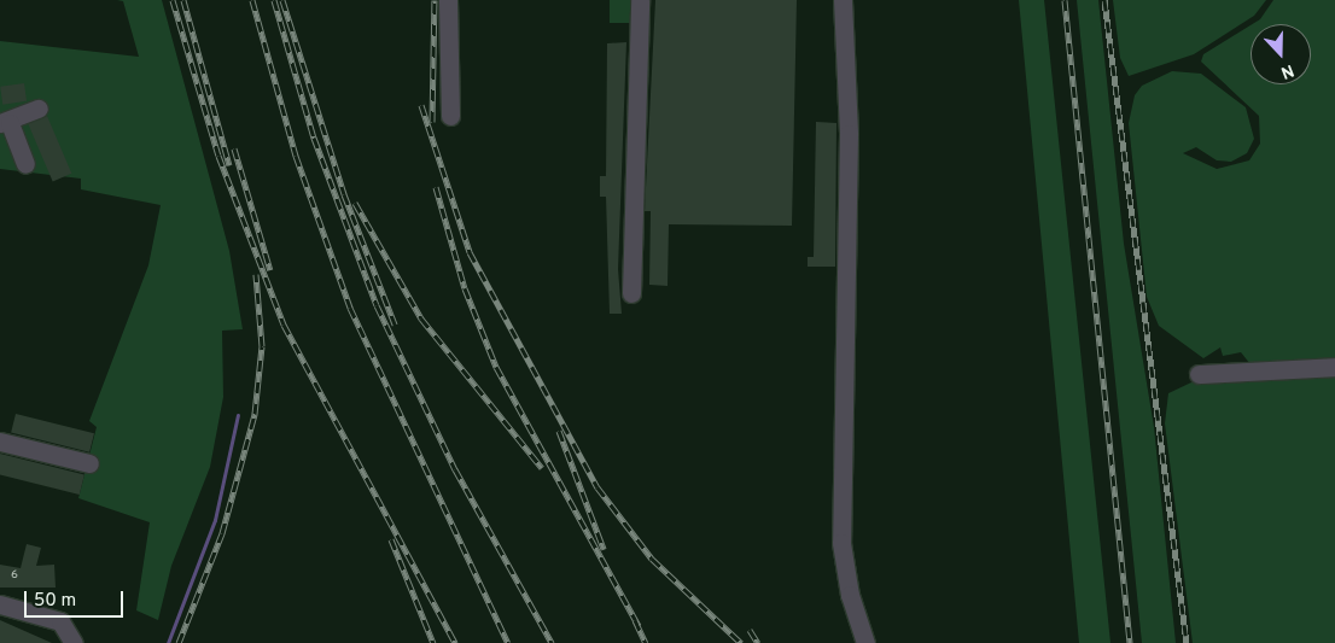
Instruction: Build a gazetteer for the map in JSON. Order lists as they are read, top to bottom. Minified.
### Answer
{"house_numbers":["6"],"scale_bar":"50 m","north":"bottom"}
